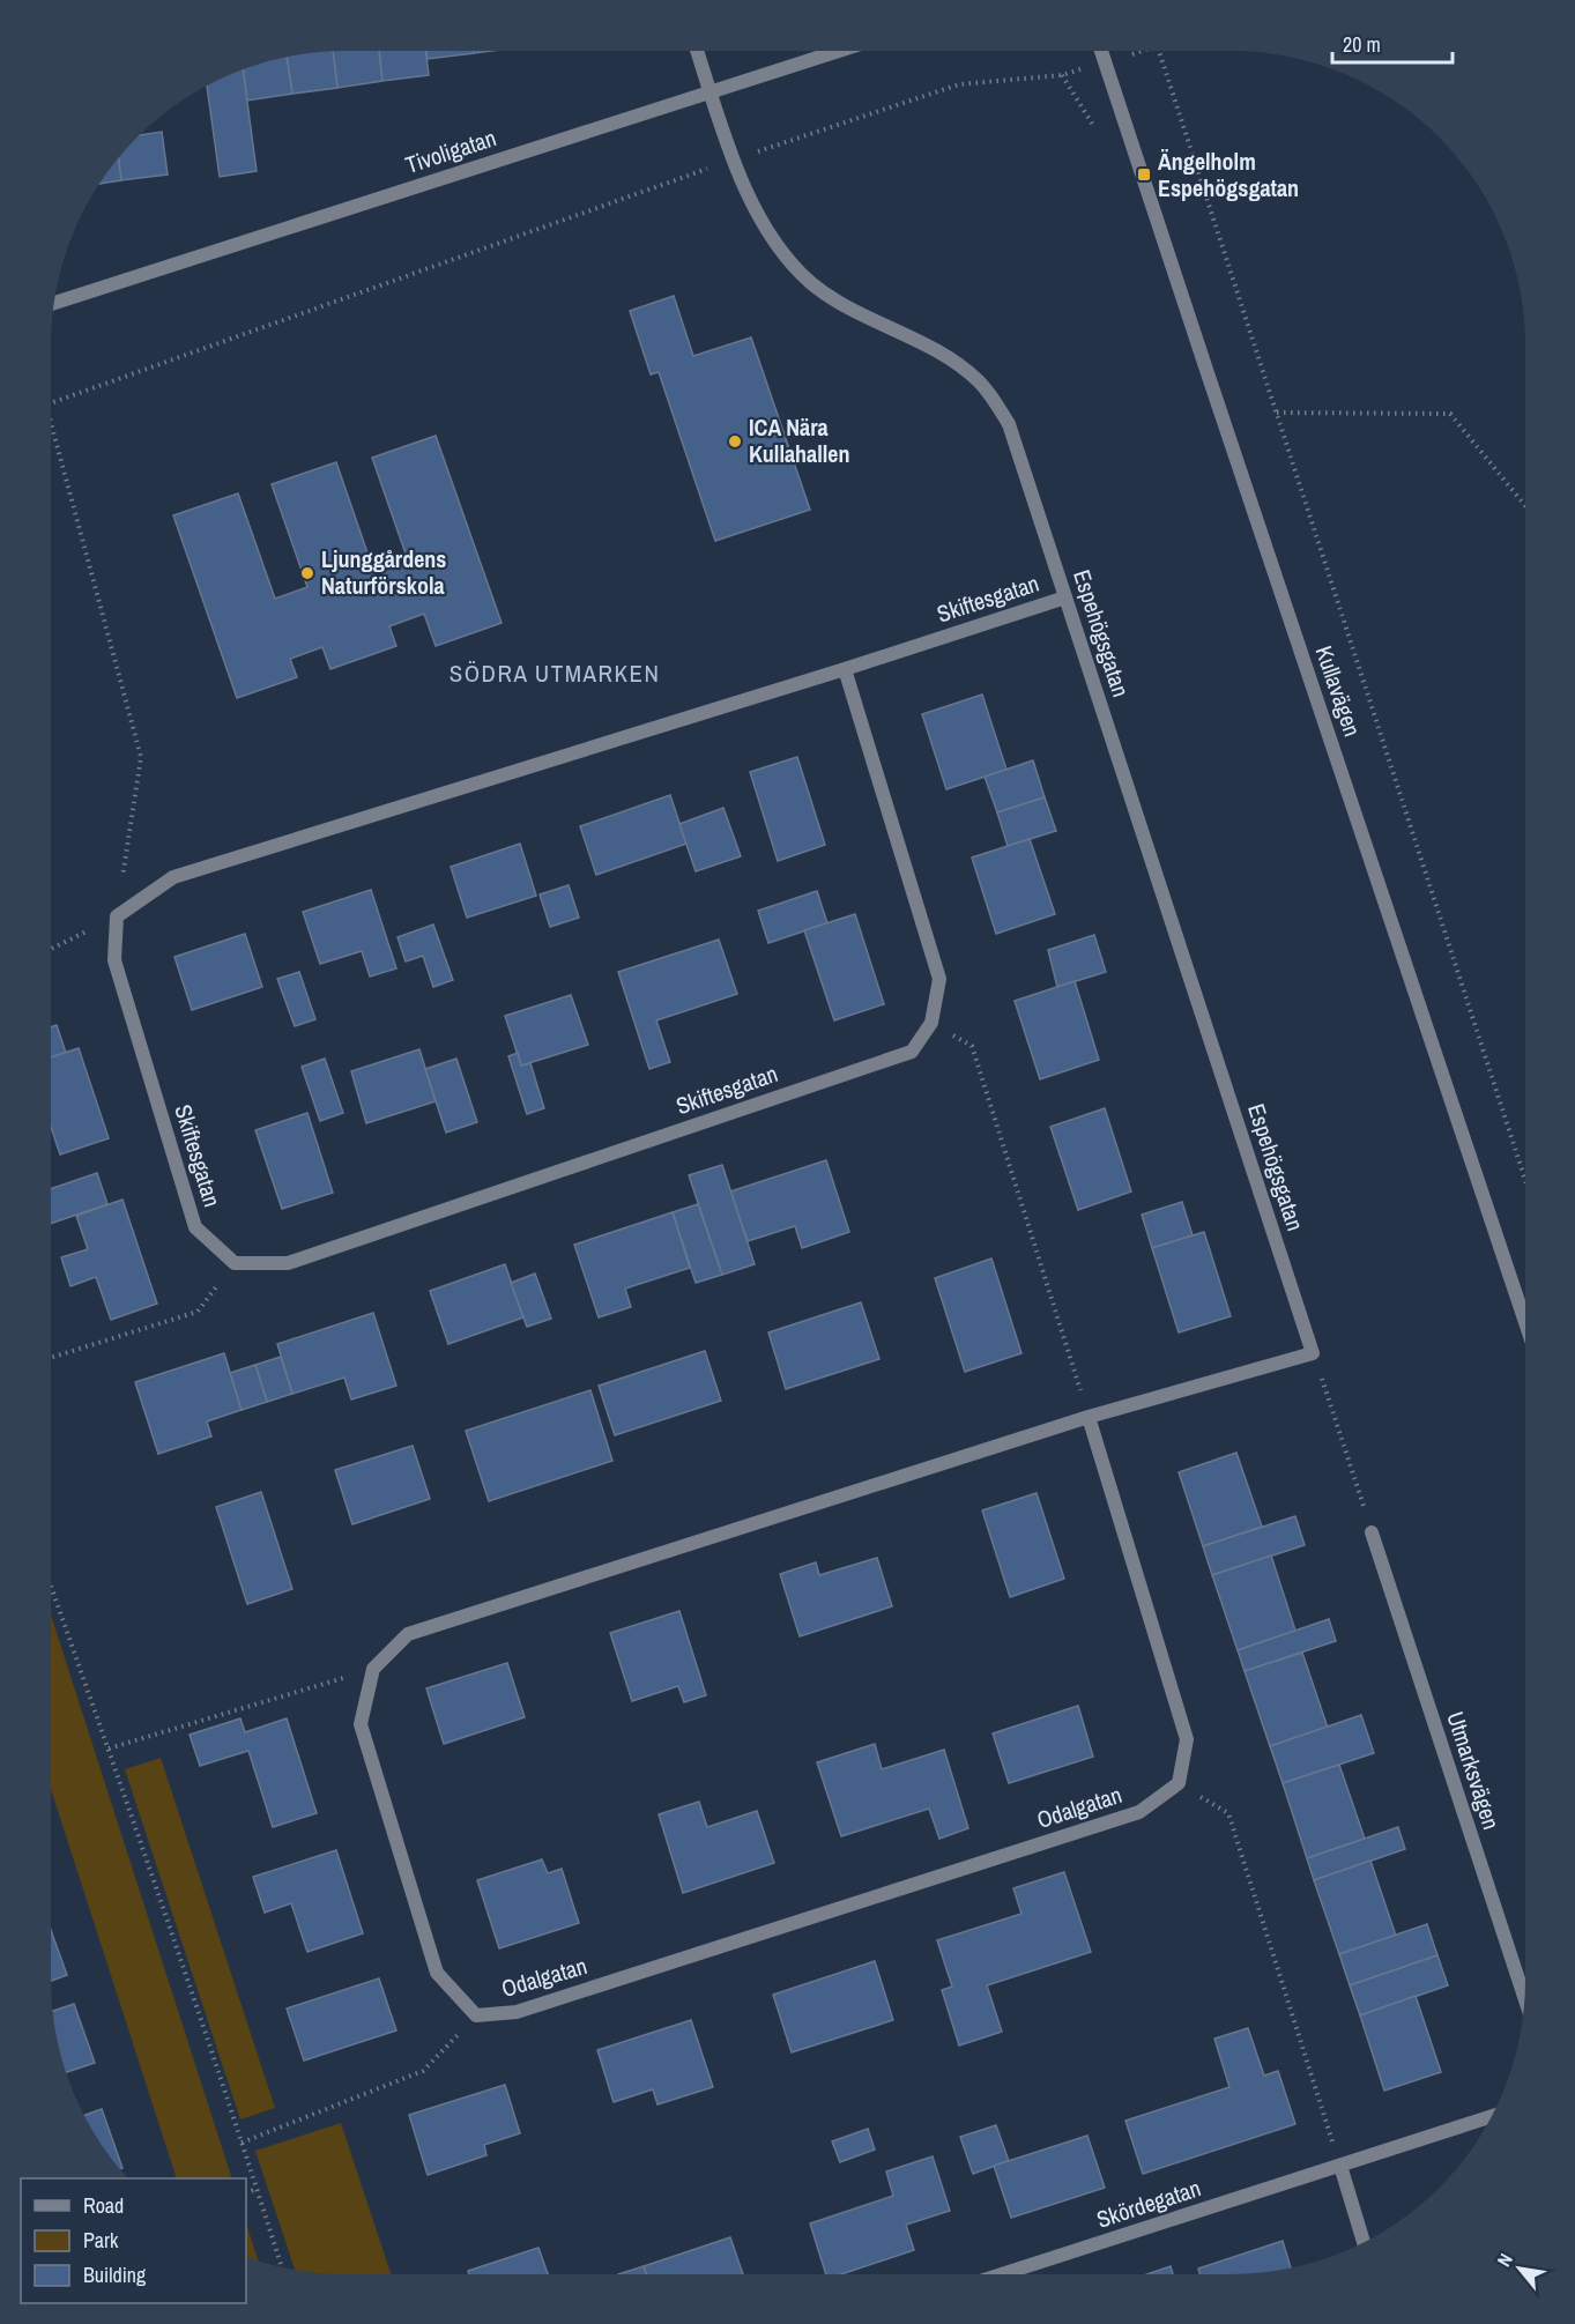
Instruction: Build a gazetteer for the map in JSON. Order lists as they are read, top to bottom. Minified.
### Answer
{"streets":{"street":["Tivoligatan","Skiftesgatan","Espehögsgatan","Kullavägen","Utmarksvägen","Odalgatan","Skördegatan"]},"crossings":[["Tivoligatan","Espehögsgatan"],["Skiftesgatan","Espehögsgatan"]],"districts":["SÖDRA UTMARKEN"],"places":{"transit":["Ängelholm Espehögsgatan"],"other":["ICA Nära Kullahallen","Ljunggårdens Naturförskola"]},"legend":["Road","Park","Building"],"scale_bar":"20 m","north":"top left"}
